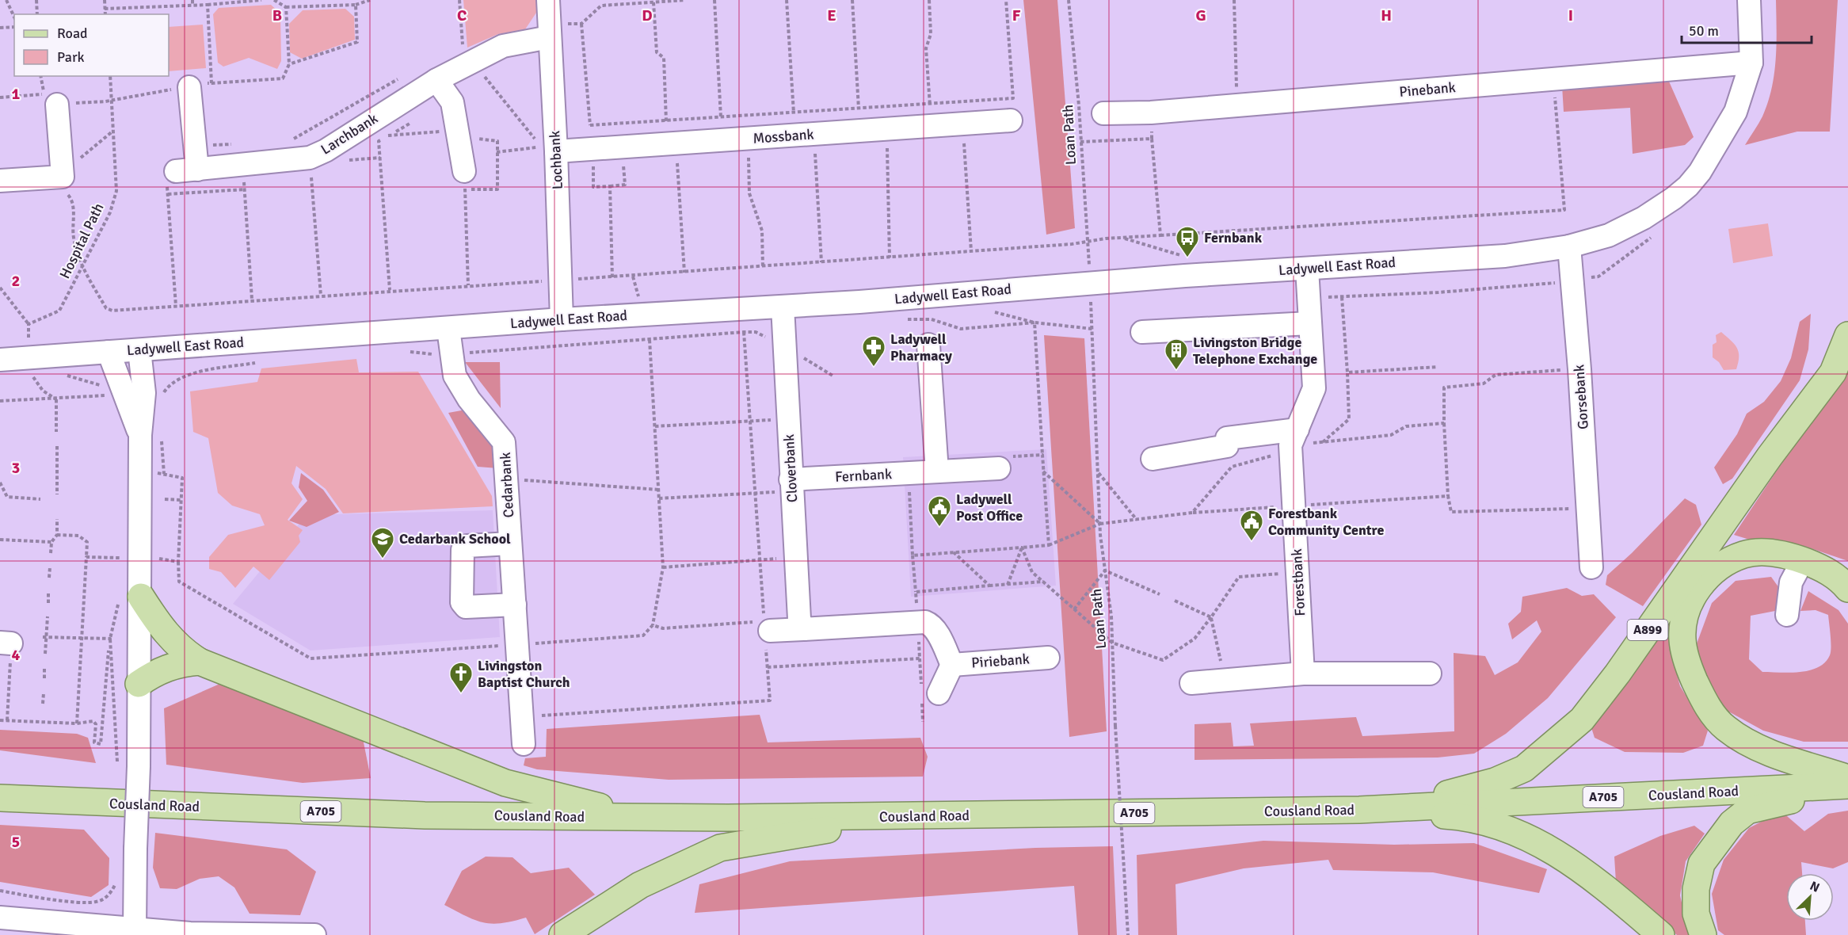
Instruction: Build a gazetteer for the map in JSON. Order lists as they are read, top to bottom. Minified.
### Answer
{"streets":{"main road":["A899","Cousland Road","A705"],"street":["Pinebank","Larchbank","Mossbank","Lochbank","Ladywell East Road","Gorsebank","Cloverbank","Fernbank","Cedarbank","Forestbank","Piriebank"],"path":["Loan Path","Hospital Path"]},"crossings":[["Pinebank","Ladywell East Road"],["Larchbank","Lochbank"],["Mossbank","Lochbank"],["Lochbank","Ladywell East Road"],["Ladywell East Road","Gorsebank"],["Ladywell East Road","Cloverbank"],["Ladywell East Road","Cedarbank"],["Ladywell East Road","Forestbank"],["Cloverbank","Fernbank"],["A899","Cousland Road"]],"places":{"bus stop":["Fernbank"],"pharmacy":["Ladywell Pharmacy"],"building":["Livingston Bridge Telephone Exchange"],"public building":["Ladywell Post Office","Forestbank Community Centre"],"school or university":["Cedarbank School"],"church":["Livingston Baptist Church"]},"legend":["Road","Park"],"scale_bar":"50 m","north":"top right","grid":{"columns":["B","C","D","E","F","G","H","I"],"rows":["1","2","3","4","5"]}}
